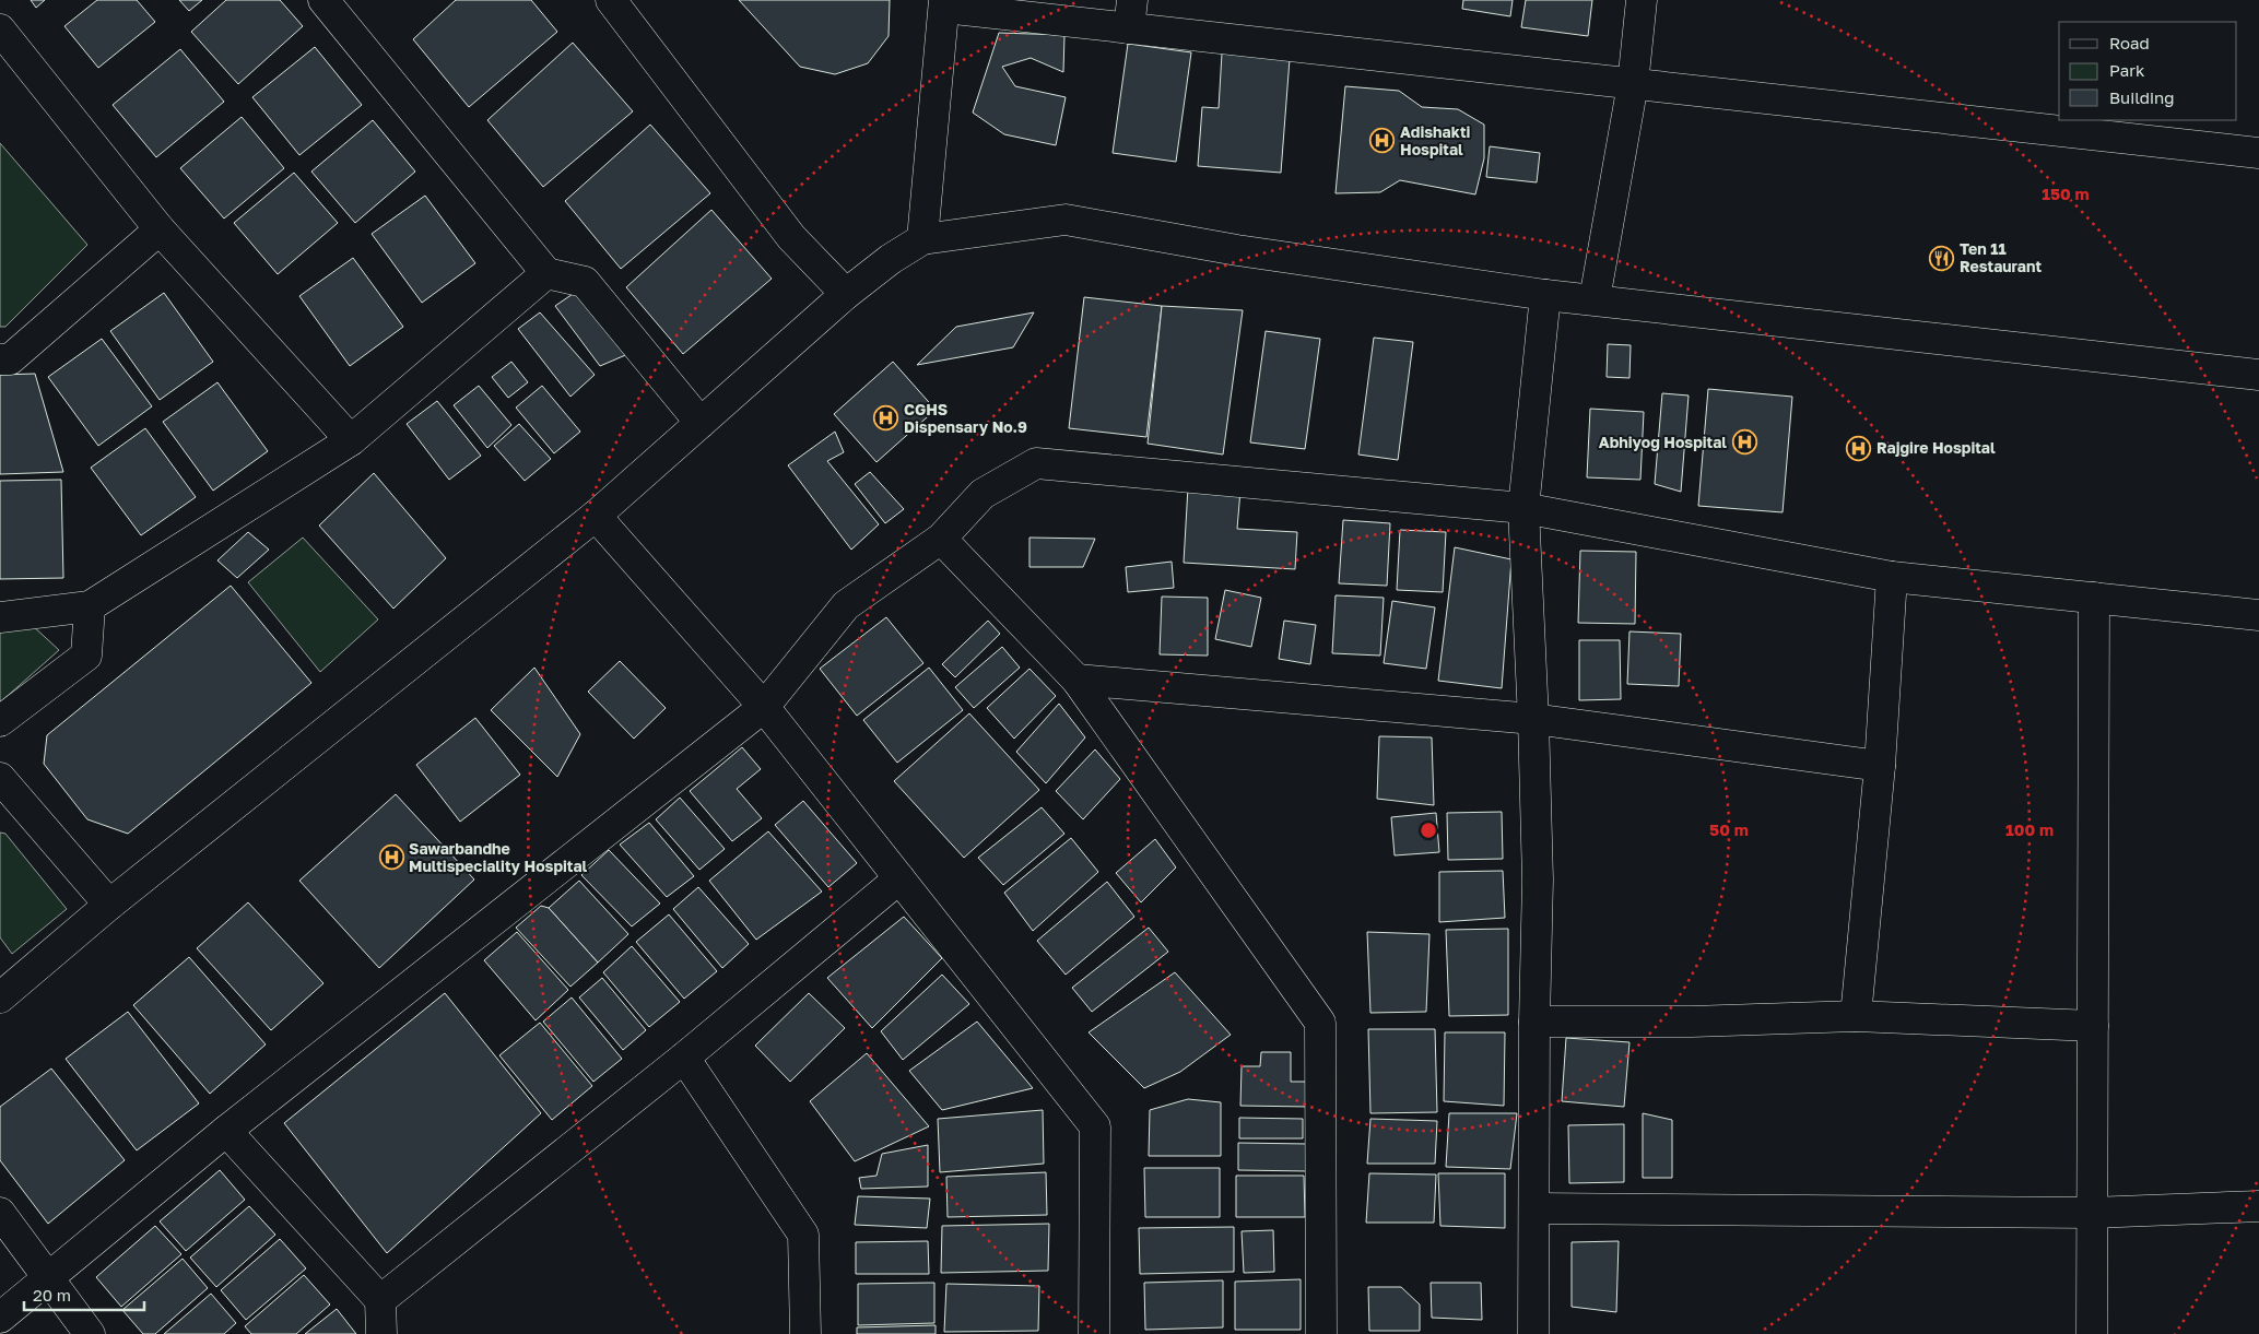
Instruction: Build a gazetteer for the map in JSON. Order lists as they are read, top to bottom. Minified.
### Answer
{"places":{"hospital":["Adishakti Hospital","CGHS Dispensary No.9","Abhiyog Hospital","Rajgire Hospital","Sawarbandhe Multispeciality Hospital"],"restaurant":["Ten 11 Restaurant"]},"legend":["Road","Park","Building"],"scale_bar":"20 m","rings":["150 m","50 m","100 m"]}
